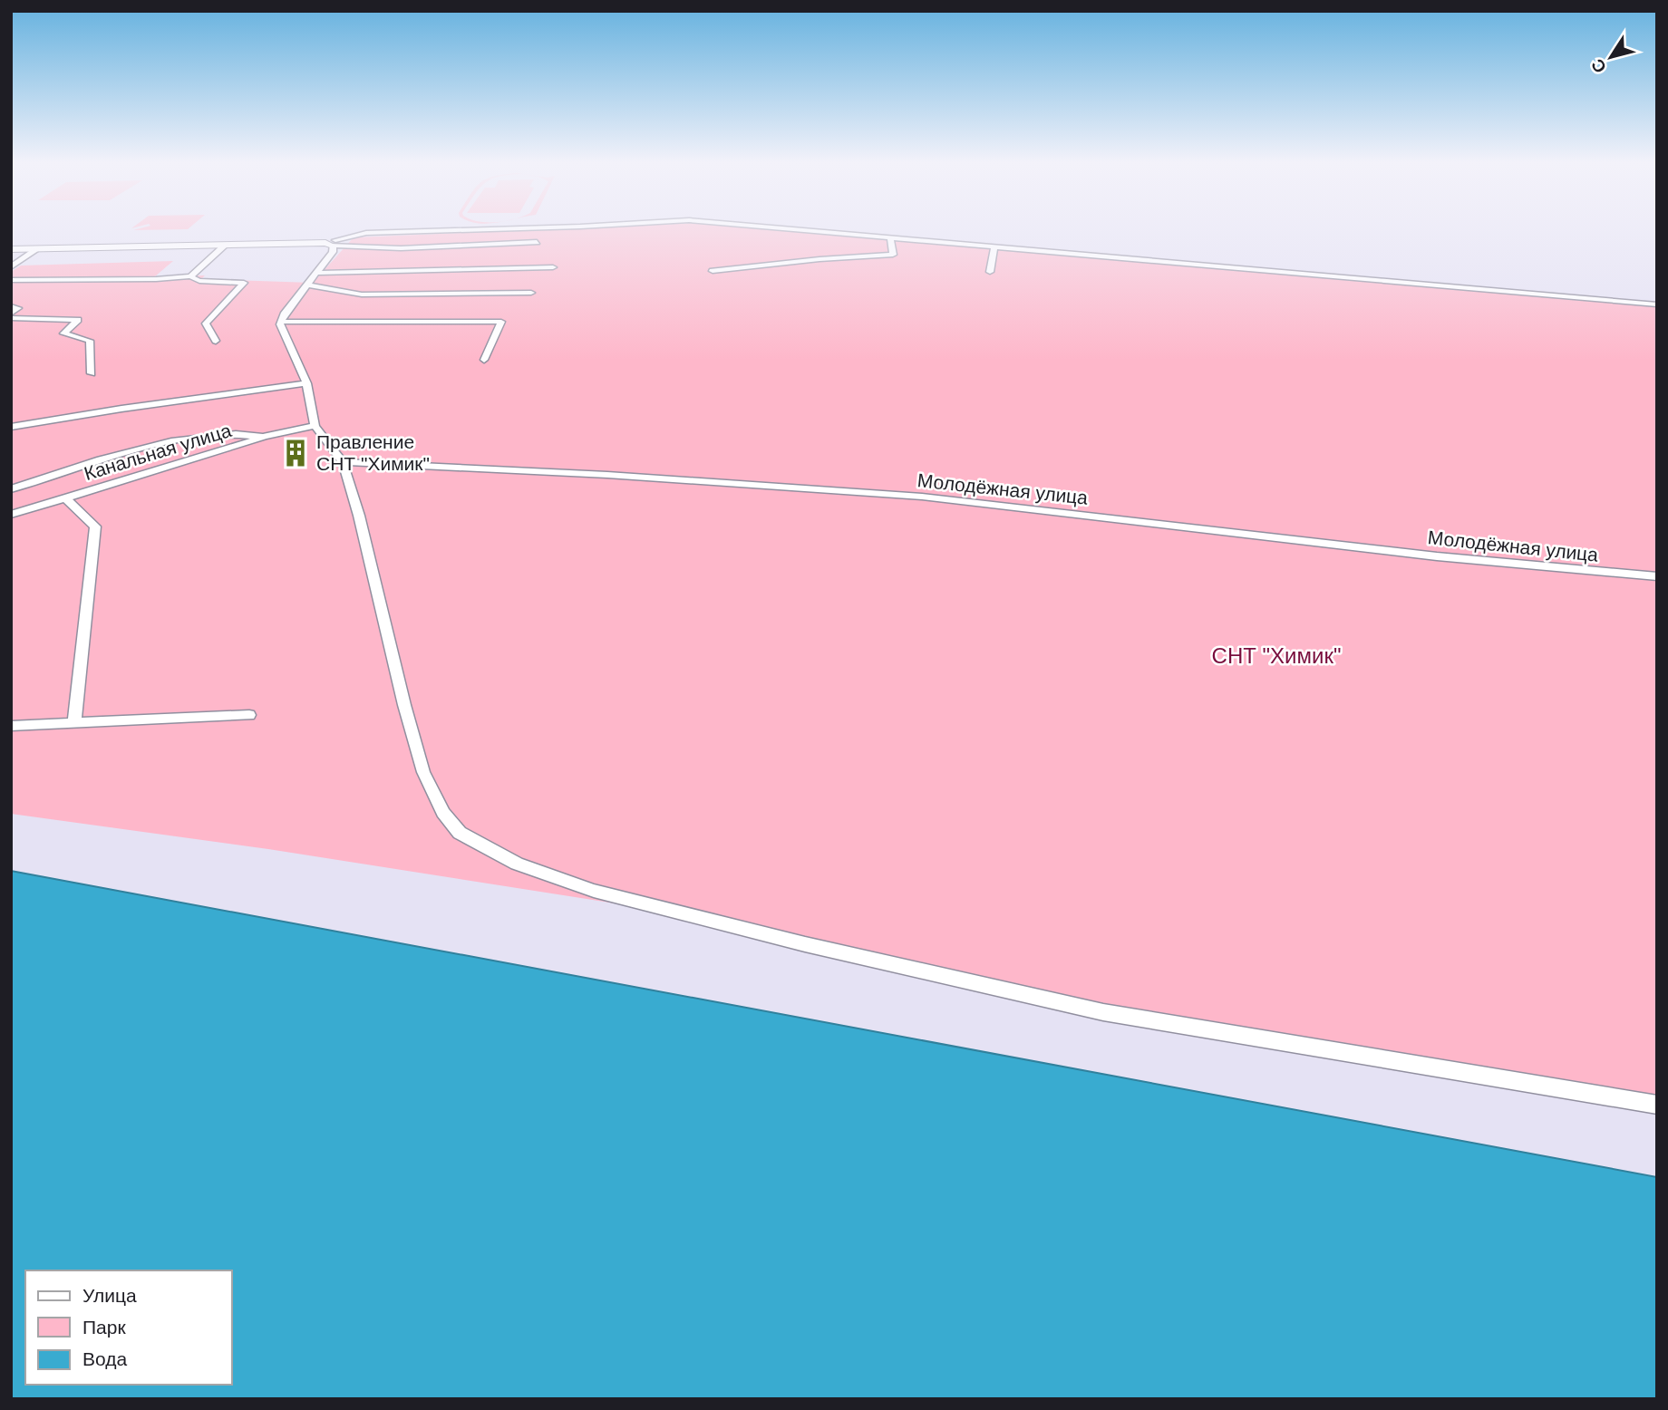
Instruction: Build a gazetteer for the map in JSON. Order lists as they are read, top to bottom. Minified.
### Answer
{"streets":{"street":["Канальная улица","Молодёжная улица"]},"parks":["СНТ \"Химик\""],"places":{"building":["Правление СНТ \"Химик\""]},"legend":["Улица","Парк","Вода"],"north":"bottom left"}
